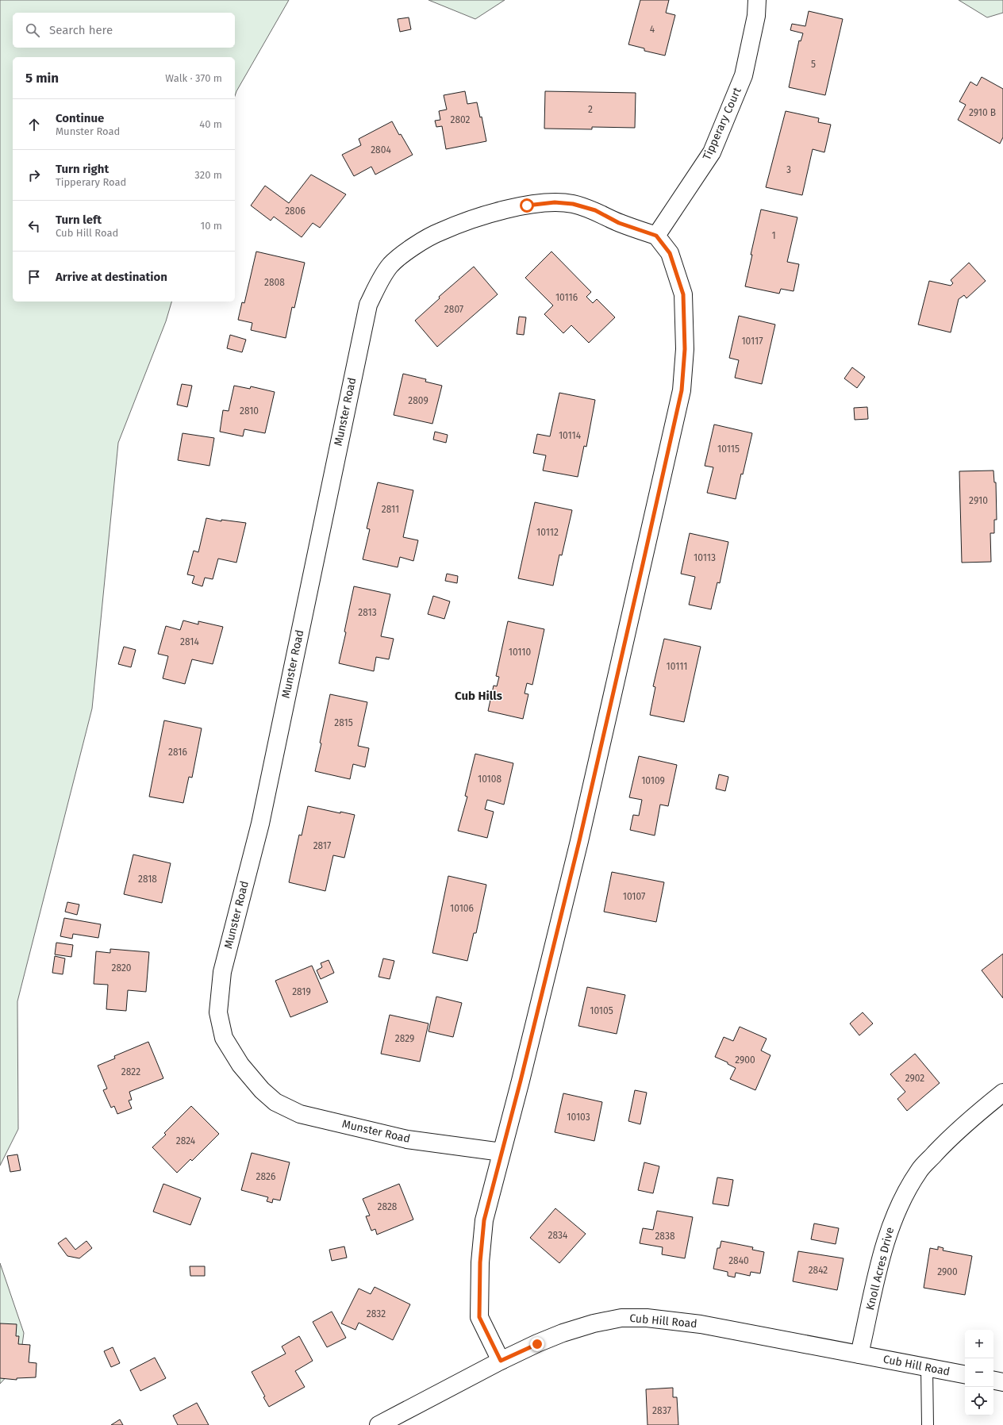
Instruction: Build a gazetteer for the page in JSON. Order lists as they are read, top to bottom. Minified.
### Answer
{"streets":{"street":["Tipperary Court","Munster Road","Knoll Acres Drive","Cub Hill Road"]},"crossings":[["Tipperary Court","Munster Road"],["Knoll Acres Drive","Cub Hill Road"]],"districts":["Cub Hills"],"house_numbers":["4","5","2","2910 B","2802","2804","3","2806","1","2808","10116","2807","10117","2809","2810","10114","10115","2910","2811","10112","10113","2813","2814","10110","10111","2815","2816","10108","10109","2817","2818","10107","10106","2820","2819","10105","2829","2900","2822","2902","10103","2824","2826","2828","2834","2838","2840","2842","2900","2832","2837"],"page":{"search":"Search here","heading":["5 min","Walk · 370 m"],"list":[["Continue","Munster Road","40 m"],["Turn right","Tipperary Road","320 m"],["Turn left","Cub Hill Road","10 m"],"Arrive at destination"],"map_buttons":["+","−"]}}
